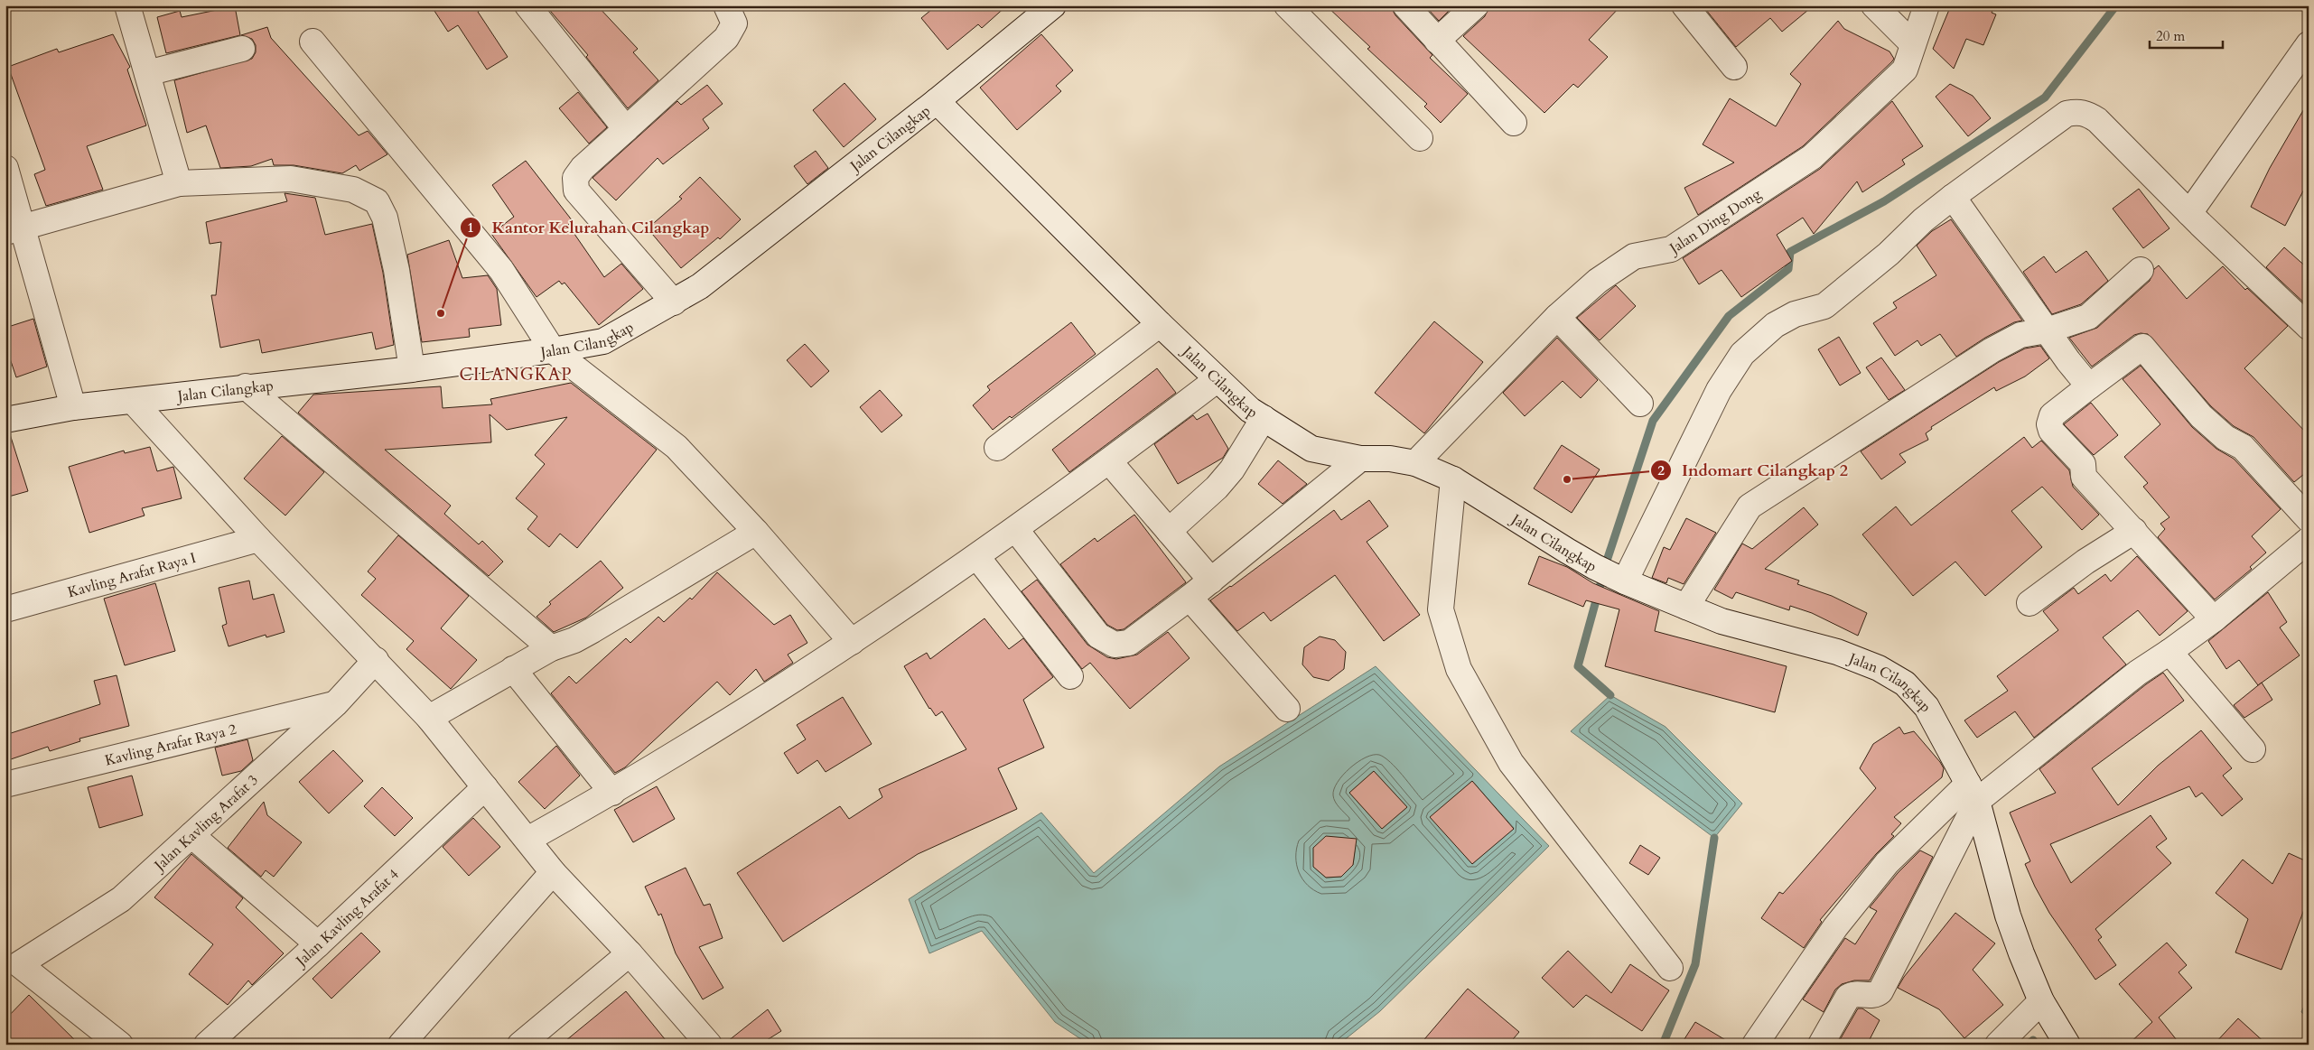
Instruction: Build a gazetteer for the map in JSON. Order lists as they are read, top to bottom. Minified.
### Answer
{"streets":{"street":["Jalan Cilangkap","Jalan Ding Dong","Kavling Arafat Raya I","Kavling Arafat Raya 2","Jalan Kavling Arafat 3","Jalan Kavling Arafat 4"]},"crossings":[["Jalan Cilangkap","Jalan Ding Dong"],["Kavling Arafat Raya 2","Jalan Kavling Arafat 3"]],"districts":["CILANGKAP"],"places":["Kantor Kelurahan Cilangkap","Indomart Cilangkap 2"],"scale_bar":"20 m"}
